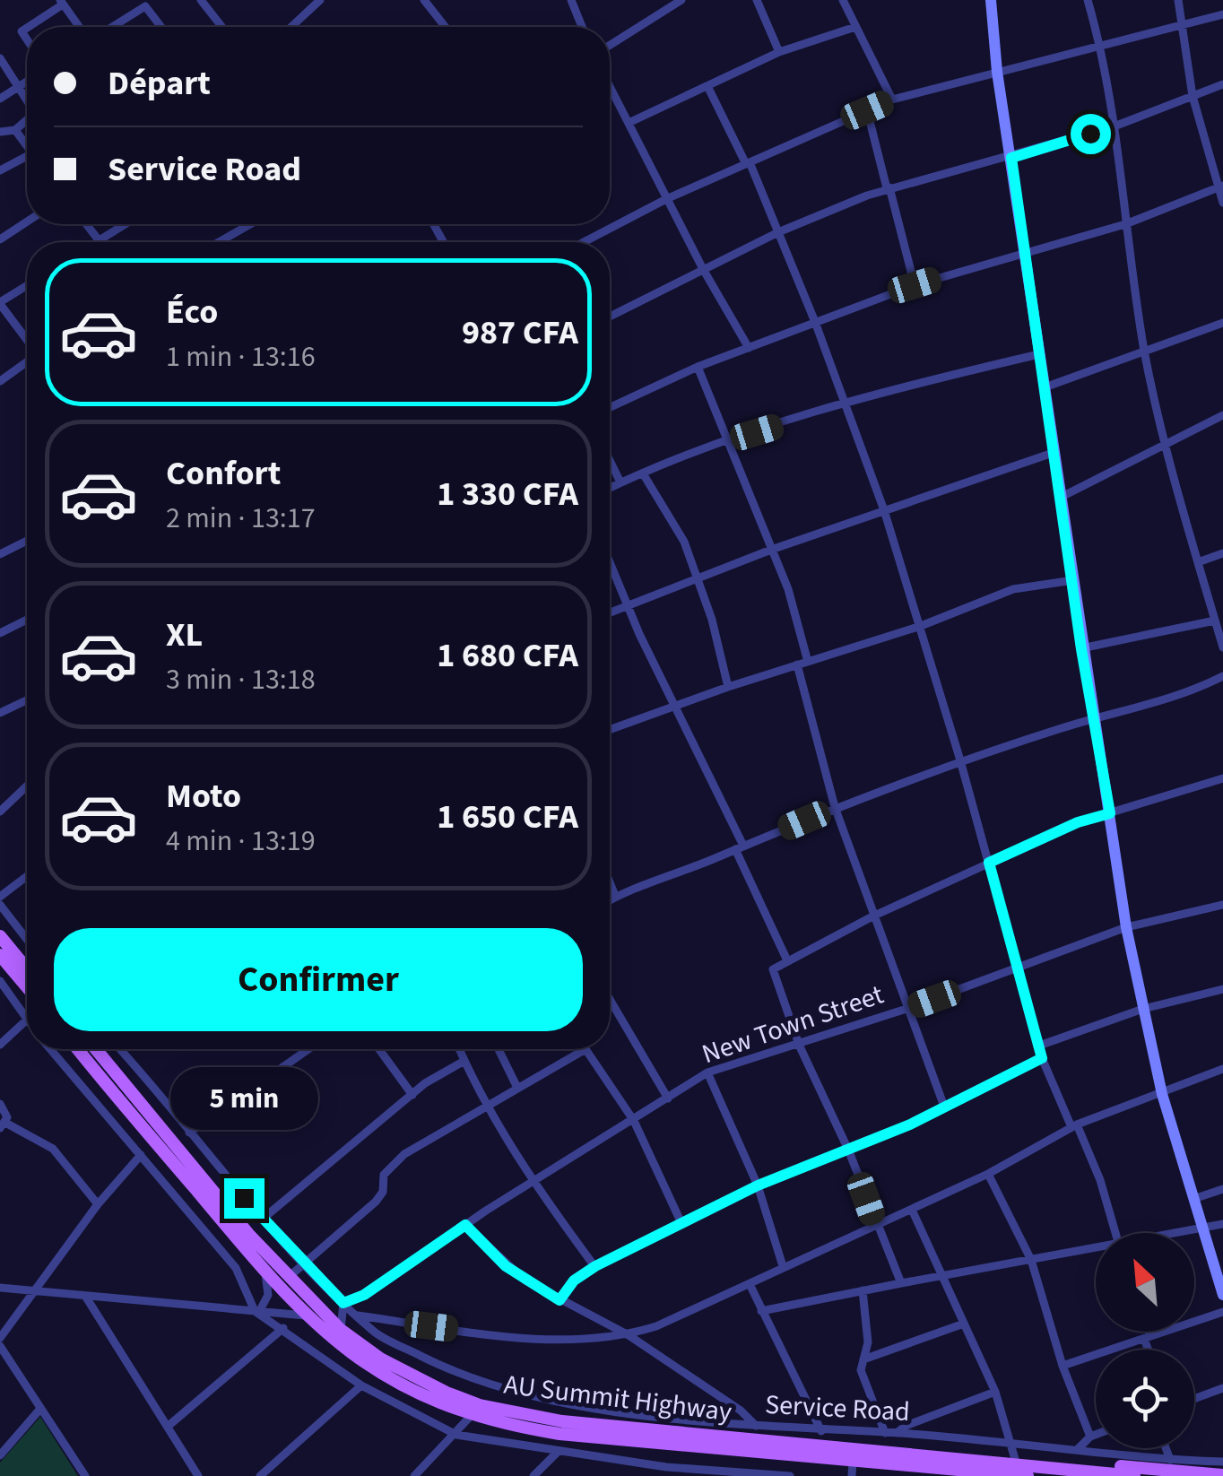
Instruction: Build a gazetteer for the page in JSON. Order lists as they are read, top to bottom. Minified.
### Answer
{"streets":{"main road":["AU Summit Highway"],"street":["New Town Street","Service Road"]},"crossings":[["New Town Street","Service Road"]],"north":"top left","page":{"banner":["Départ","Service Road"],"list":[{"name":"Éco","note":"1 min · 13:16","value":"987 CFA"},{"name":"Confort","note":"2 min · 13:17","value":"1 330 CFA"},{"name":"XL","note":"3 min · 13:18","value":"1 680 CFA"},{"name":"Moto","note":"4 min · 13:19","value":"1 650 CFA"}],"buttons":"Confirmer","bubble":"5 min"}}
